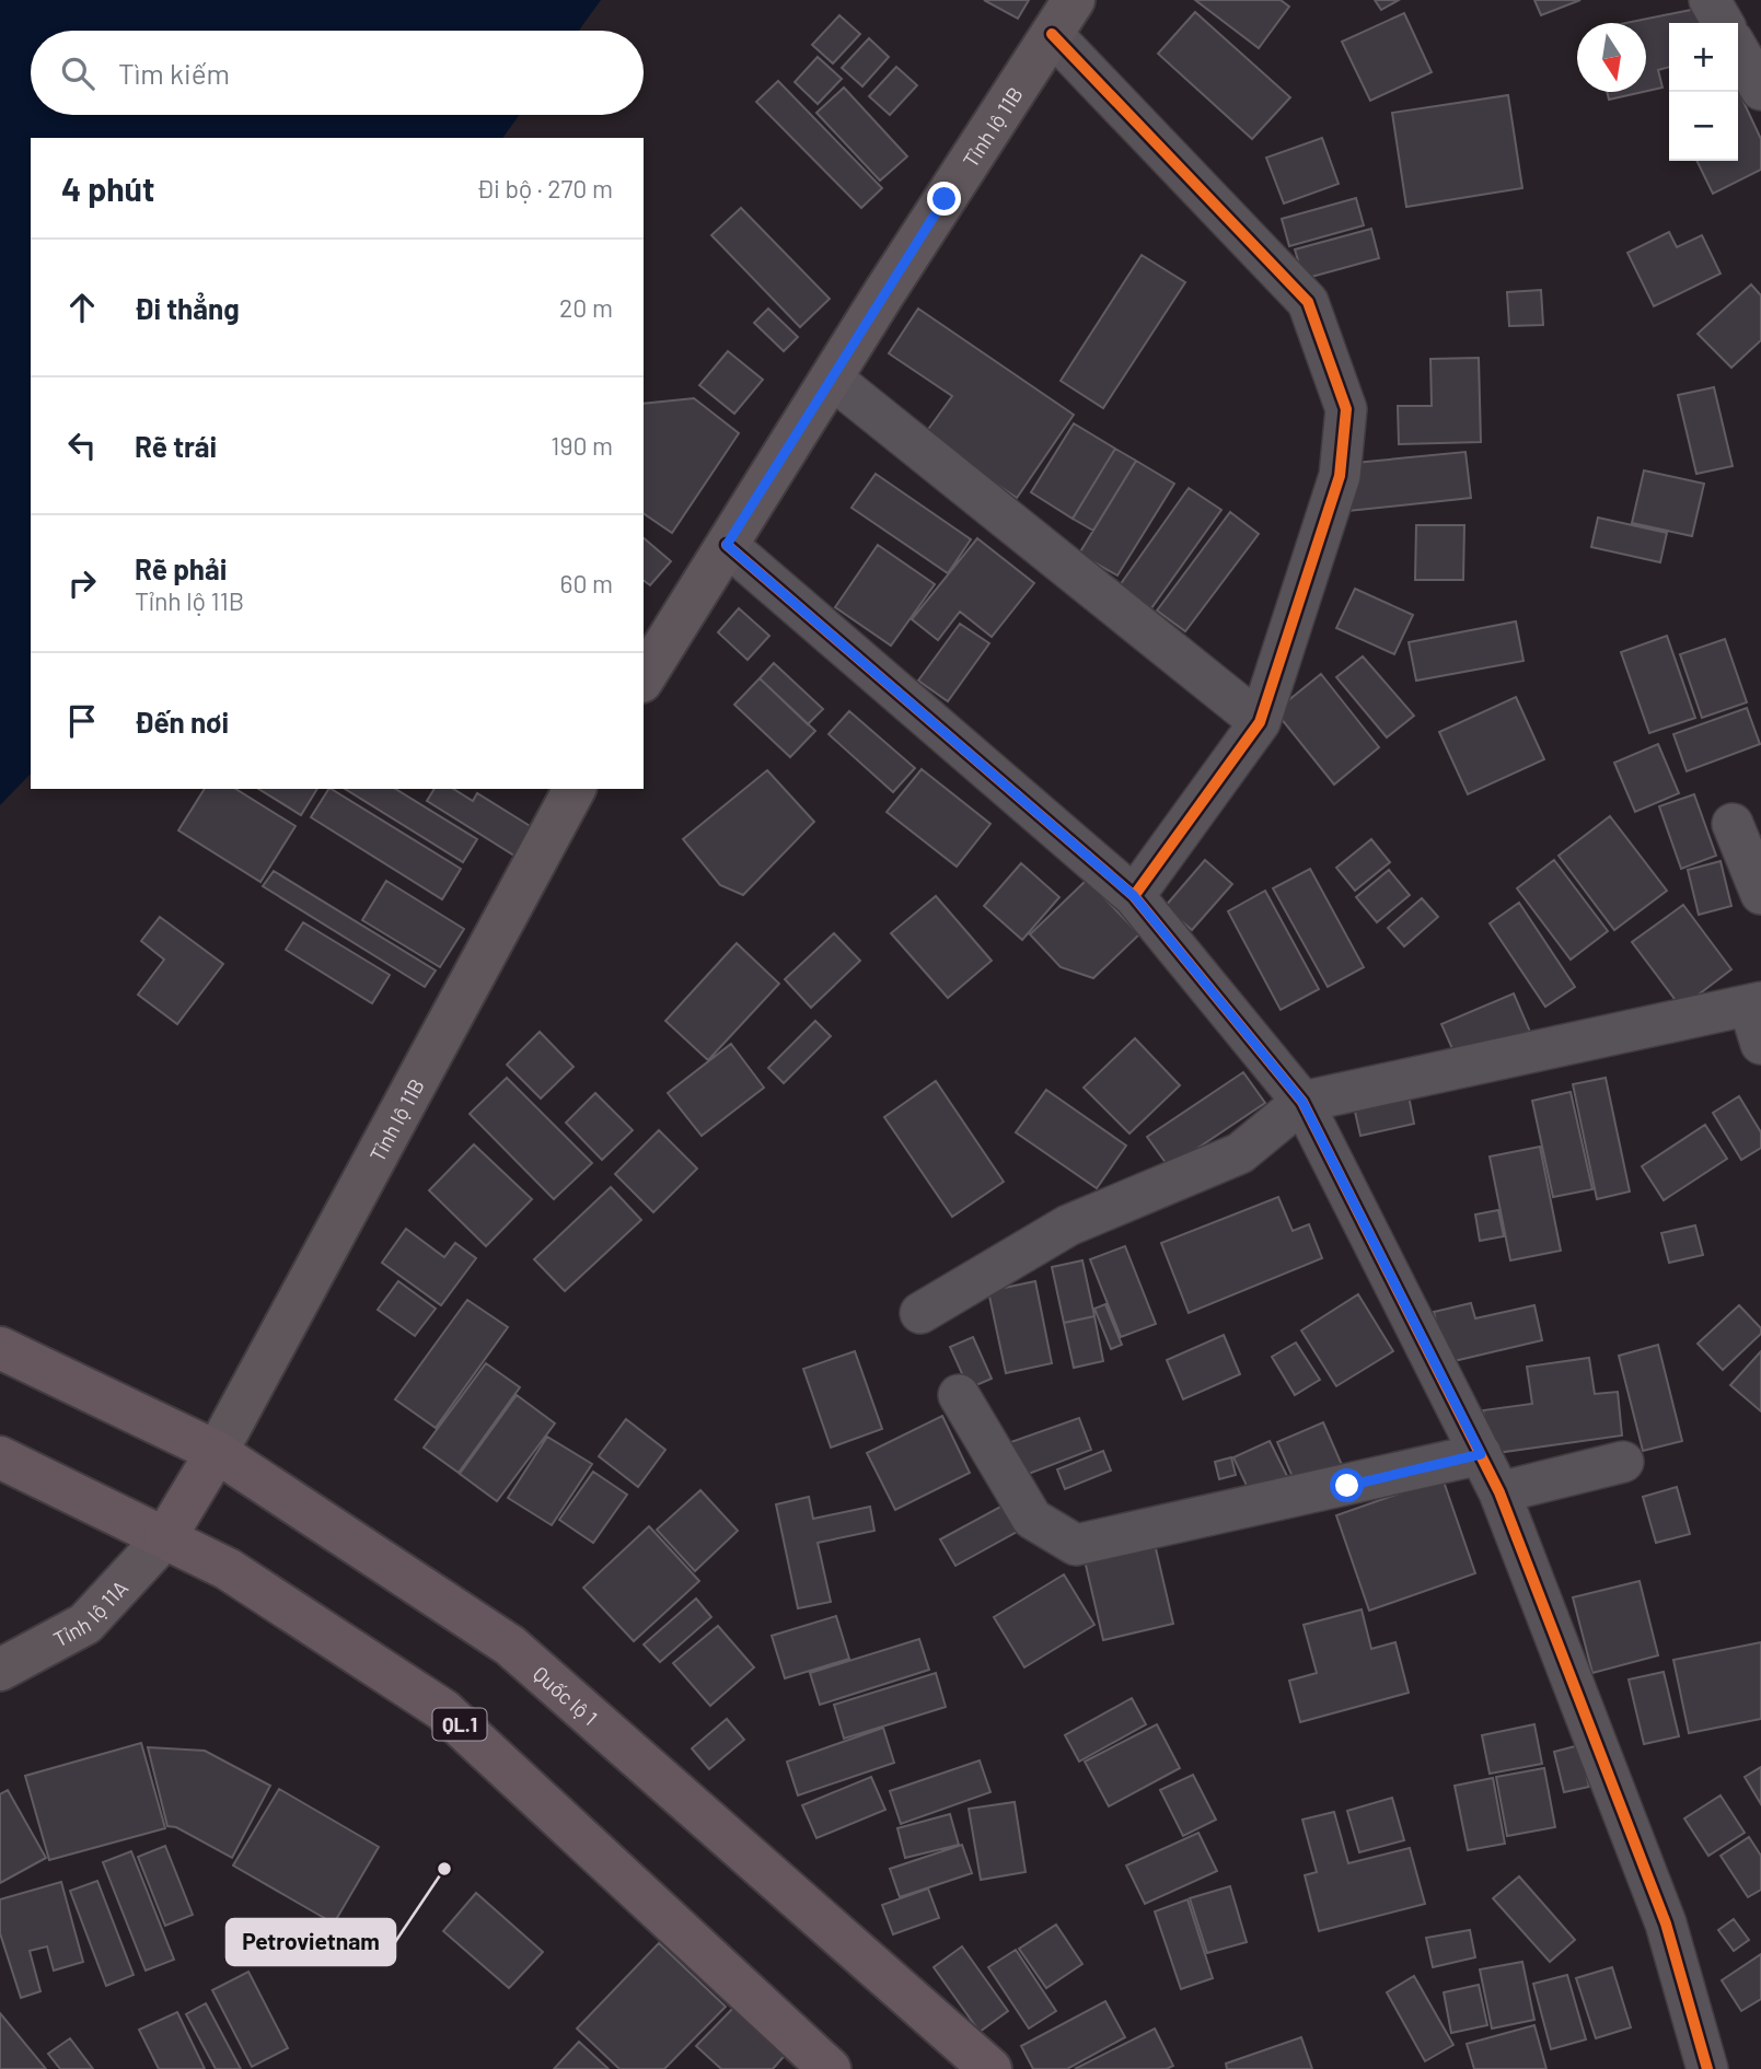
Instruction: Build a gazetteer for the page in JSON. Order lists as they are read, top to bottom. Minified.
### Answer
{"streets":{"highway":["Quốc lộ 1","QL.1"],"main road":["Tỉnh lộ 11B","Tỉnh lộ 11A"]},"crossings":[["Tỉnh lộ 11B","Quốc lộ 1"],["Tỉnh lộ 11A","QL.1"]],"places":["Petrovietnam"],"north":"bottom","page":{"map_buttons":["+","−"],"search":"Tìm kiếm","heading":["4 phút","Đi bộ · 270 m"],"list":[["Đi thẳng","20 m"],["Rẽ trái","190 m"],["Rẽ phải","Tỉnh lộ 11B","60 m"],"Đến nơi"]}}
